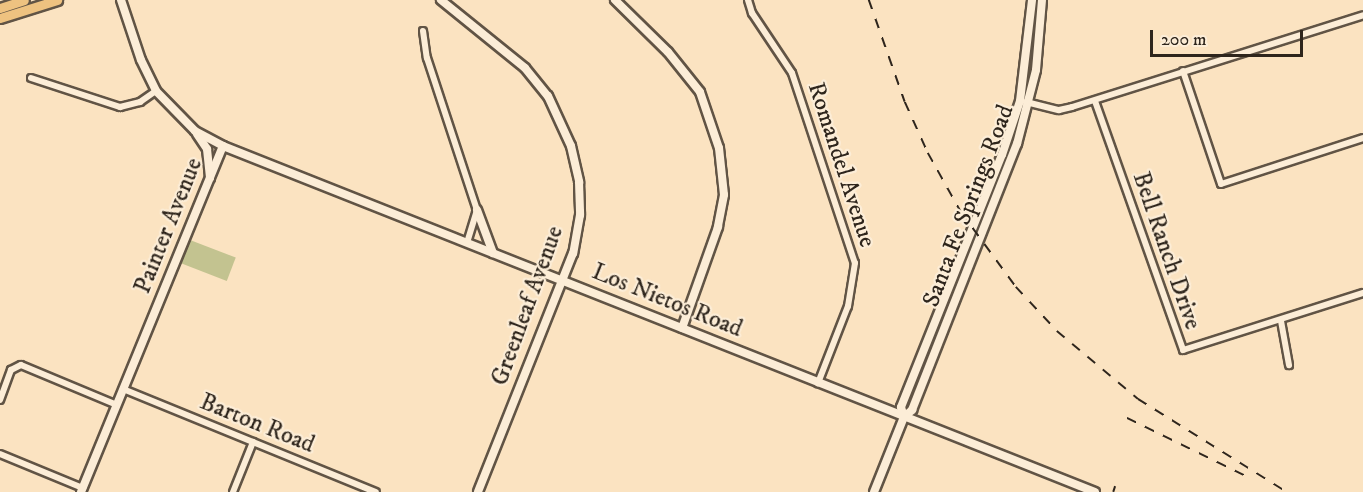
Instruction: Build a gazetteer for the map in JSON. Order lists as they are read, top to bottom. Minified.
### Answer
{"streets":{"main road":["Santa Fe Springs Road","Painter Avenue","Los Nietos Road","Greenleaf Avenue"],"street":["Romandel Avenue","Bell Ranch Drive","Barton Road"]},"crossings":[["Romandel Avenue","Los Nietos Road"],["Santa Fe Springs Road","Los Nietos Road"],["Painter Avenue","Los Nietos Road"],["Painter Avenue","Barton Road"],["Los Nietos Road","Greenleaf Avenue"]],"scale_bar":"200 m"}
